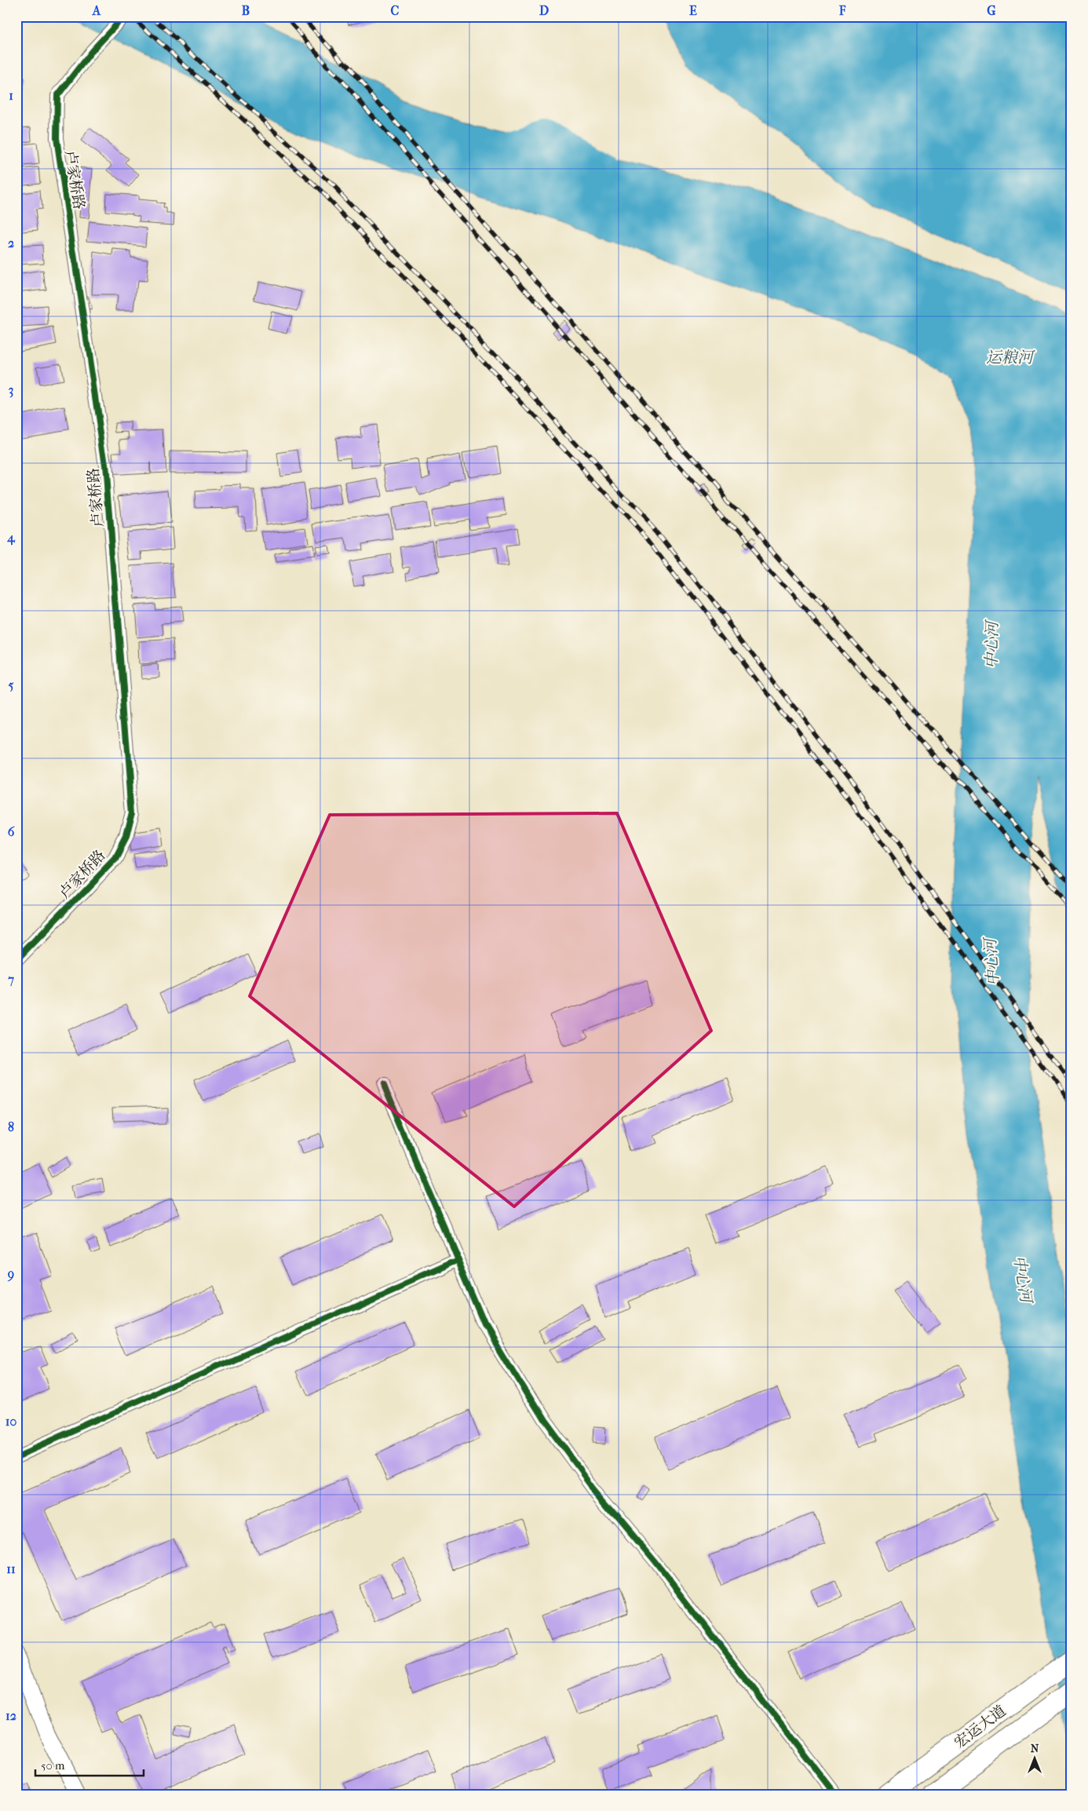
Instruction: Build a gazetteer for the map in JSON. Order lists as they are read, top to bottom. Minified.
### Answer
{"streets":{"main road":["宏运大道"],"street":["卢家桥路"]},"water":["运粮河","中心河"],"scale_bar":"50 m","north":"top","grid":{"columns":["A","B","C","D","E","F","G"],"rows":["1","2","3","4","5","6","7","8","9","10","11","12"]}}
